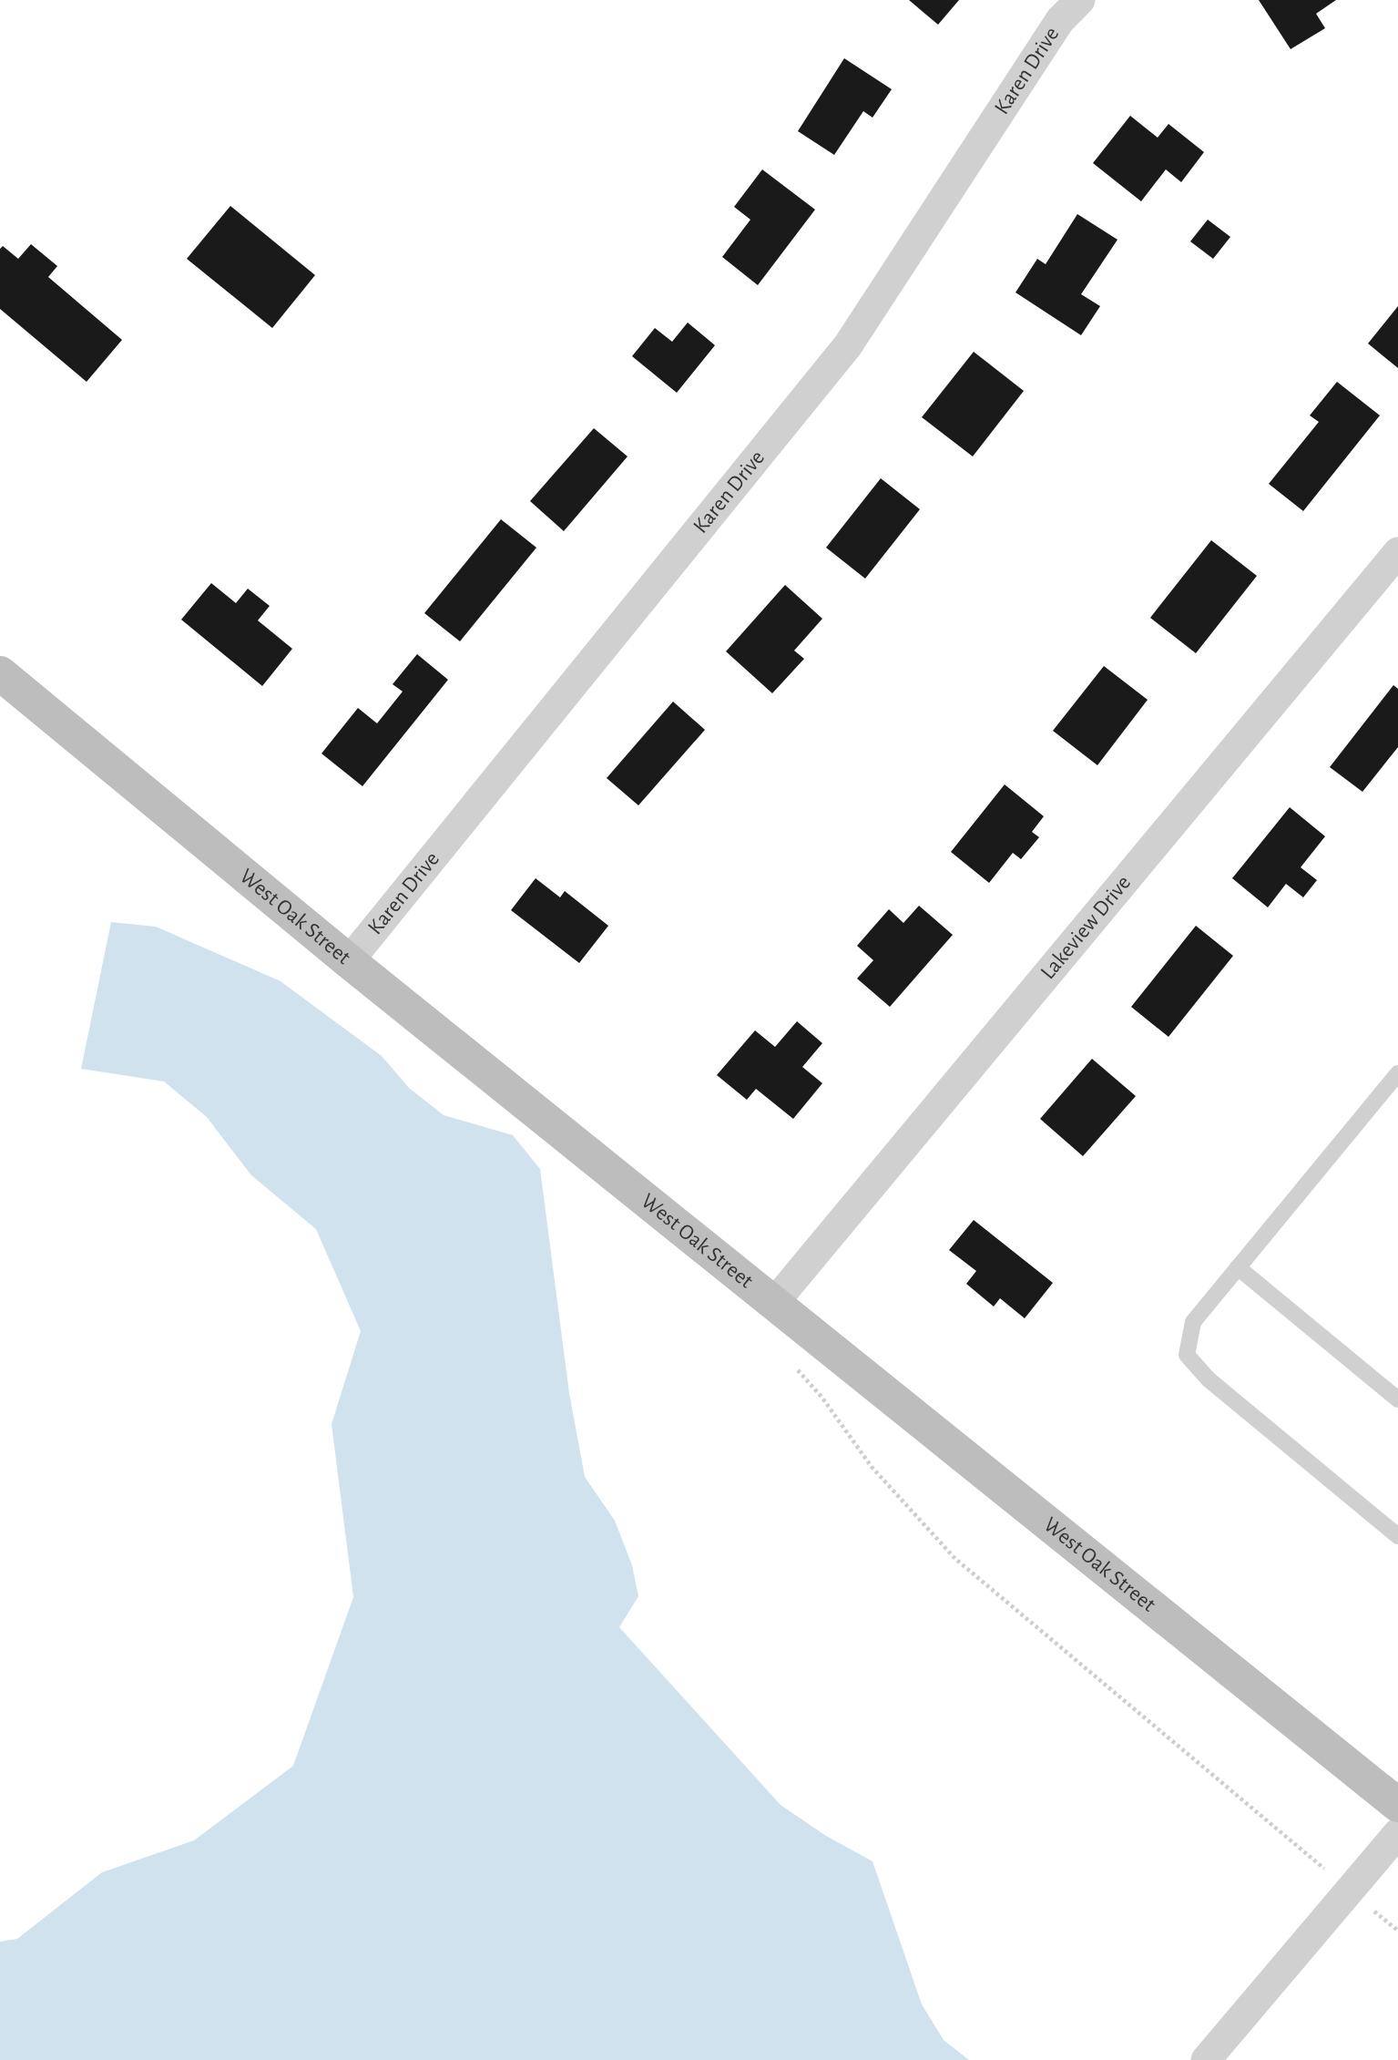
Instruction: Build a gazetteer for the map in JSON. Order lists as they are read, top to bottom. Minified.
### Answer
{"streets":{"main road":["West Oak Street"],"street":["Karen Drive","Lakeview Drive"]},"crossings":[["Karen Drive","West Oak Street"],["West Oak Street","Lakeview Drive"]]}
